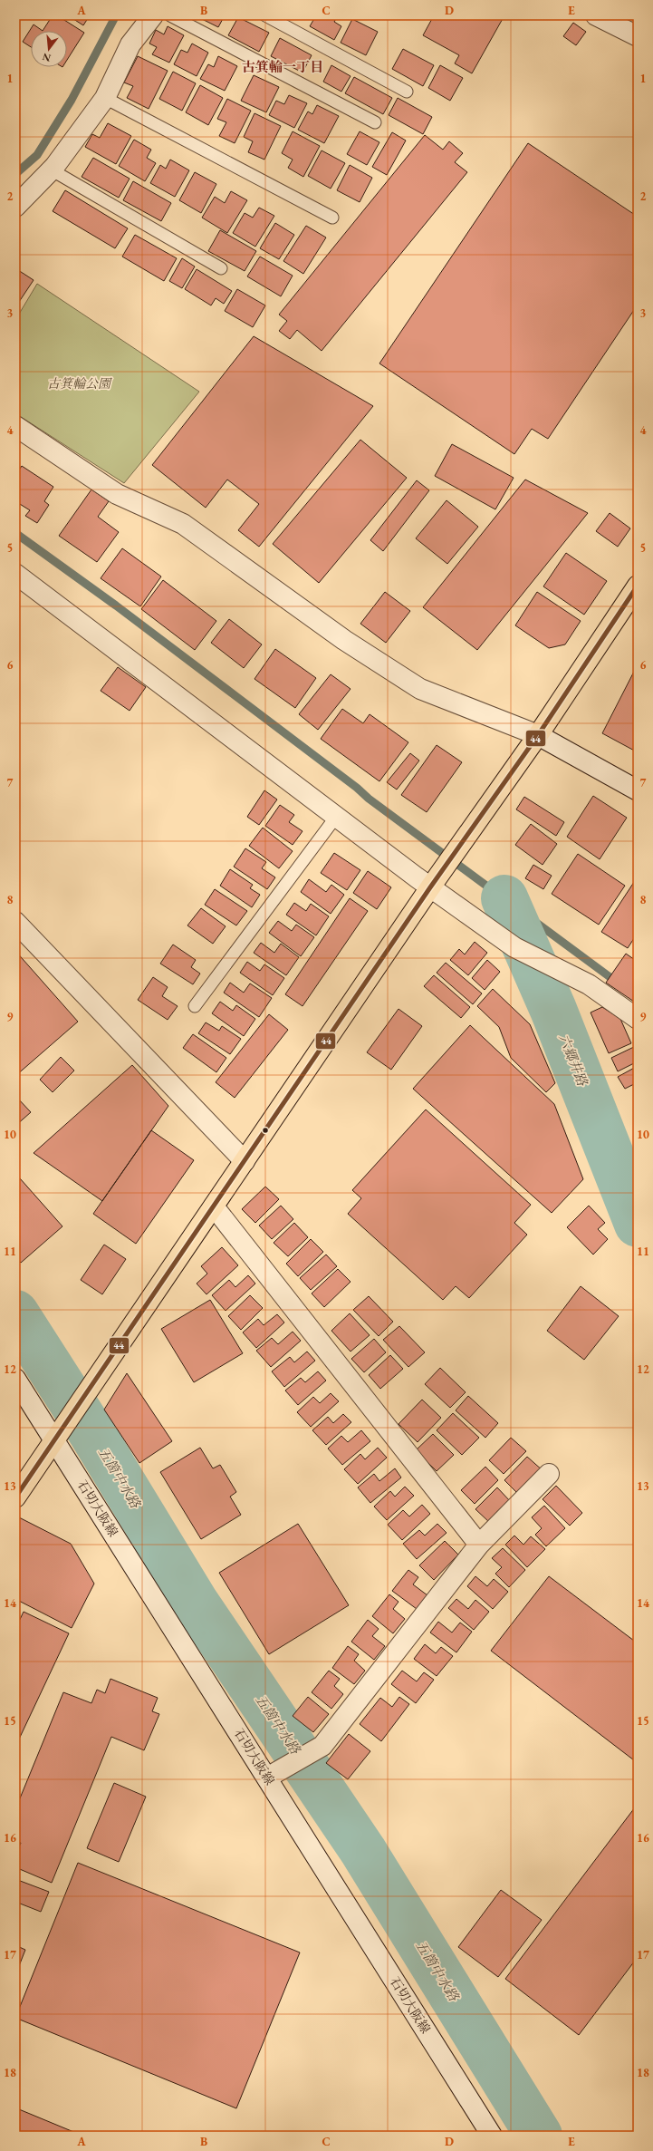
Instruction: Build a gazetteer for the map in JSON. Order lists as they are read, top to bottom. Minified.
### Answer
{"streets":{"street":["石切大阪線"]},"districts":["古箕輪一丁目"],"water":["六郷井路","五箇中水路"],"parks":["古箕輪公園"],"lines":["transit line 44"],"north":"bottom","grid":{"columns":["A","B","C","D","E"],"rows":["1","2","3","4","5","6","7","8","9","10","11","12","13","14","15","16","17","18"]}}
